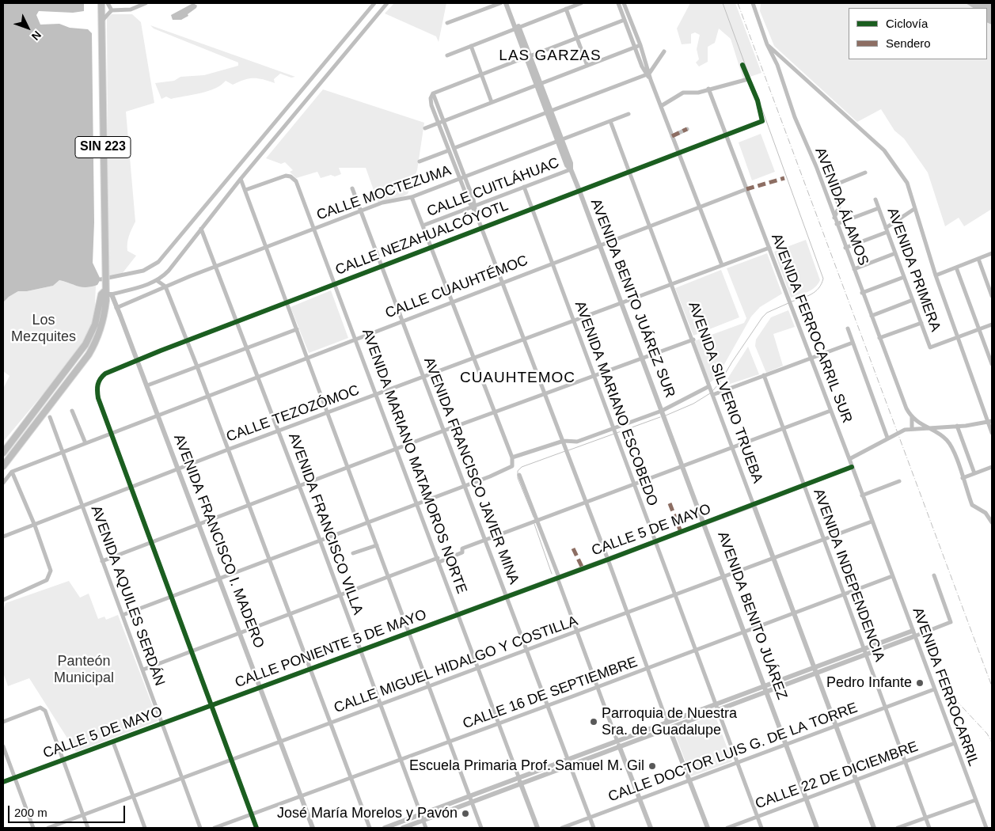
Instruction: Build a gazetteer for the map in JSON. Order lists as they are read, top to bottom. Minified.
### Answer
{"streets":{"main road":["SIN 223"],"street":["CALLE CUITLÁHUAC","CALLE MOCTEZUMA","AVENIDA ÁLAMOS","CALLE NEZAHUALCÓYOTL","AVENIDA PRIMERA","CALLE CUAUHTÉMOC","AVENIDA BENITO JUÁREZ SUR","AVENIDA FERROCARRIL SUR","AVENIDA SILVERIO TRUEBA","AVENIDA MARIANO ESCOBEDO","CALLE TEZOZÓMOC","AVENIDA MARIANO MATAMOROS NORTE","AVENIDA FRANCISCO JAVIER MINA","AVENIDA FRANCISCO VILLA","CALLE 5 DE MAYO","AVENIDA FRANCISCO I. MADERO","AVENIDA INDEPENDENCIA","AVENIDA AQUILES SERDÁN","AVENIDA BENITO JUÁREZ","CALLE PONIENTE 5 DE MAYO","CALLE MIGUEL HIDALGO Y COSTILLA","AVENIDA FERROCARRIL","CALLE 16 DE SEPTIEMBRE","CALLE DOCTOR LUIS G. DE LA TORRE","CALLE 22 DE DICIEMBRE"]},"crossings":[["SIN 223","AVENIDA FRANCISCO I. MADERO"],["CALLE CUITLÁHUAC","AVENIDA BENITO JUÁREZ SUR"],["CALLE CUITLÁHUAC","AVENIDA MARIANO ESCOBEDO"],["CALLE MOCTEZUMA","AVENIDA SILVERIO TRUEBA"],["CALLE MOCTEZUMA","AVENIDA MARIANO MATAMOROS NORTE"],["CALLE MOCTEZUMA","AVENIDA FRANCISCO JAVIER MINA"],["CALLE MOCTEZUMA","AVENIDA FRANCISCO VILLA"],["CALLE MOCTEZUMA","AVENIDA FRANCISCO I. MADERO"],["CALLE NEZAHUALCÓYOTL","CALLE CUAUHTÉMOC"],["CALLE NEZAHUALCÓYOTL","AVENIDA BENITO JUÁREZ SUR"],["CALLE NEZAHUALCÓYOTL","AVENIDA FERROCARRIL SUR"],["CALLE NEZAHUALCÓYOTL","AVENIDA SILVERIO TRUEBA"],["CALLE NEZAHUALCÓYOTL","AVENIDA MARIANO ESCOBEDO"],["CALLE NEZAHUALCÓYOTL","AVENIDA MARIANO MATAMOROS NORTE"],["CALLE NEZAHUALCÓYOTL","AVENIDA FRANCISCO JAVIER MINA"],["CALLE NEZAHUALCÓYOTL","AVENIDA FRANCISCO VILLA"],["CALLE NEZAHUALCÓYOTL","AVENIDA FRANCISCO I. MADERO"],["CALLE CUAUHTÉMOC","AVENIDA BENITO JUÁREZ SUR"],["CALLE CUAUHTÉMOC","AVENIDA FERROCARRIL SUR"],["CALLE CUAUHTÉMOC","AVENIDA SILVERIO TRUEBA"],["CALLE CUAUHTÉMOC","AVENIDA MARIANO ESCOBEDO"],["CALLE CUAUHTÉMOC","AVENIDA MARIANO MATAMOROS NORTE"],["CALLE CUAUHTÉMOC","AVENIDA FRANCISCO JAVIER MINA"],["CALLE CUAUHTÉMOC","AVENIDA FRANCISCO VILLA"],["CALLE CUAUHTÉMOC","AVENIDA FRANCISCO I. MADERO"],["CALLE CUAUHTÉMOC","AVENIDA AQUILES SERDÁN"],["AVENIDA BENITO JUÁREZ SUR","CALLE TEZOZÓMOC"],["AVENIDA BENITO JUÁREZ SUR","AVENIDA BENITO JUÁREZ"],["AVENIDA FERROCARRIL SUR","CALLE TEZOZÓMOC"],["AVENIDA FERROCARRIL SUR","CALLE 5 DE MAYO"],["AVENIDA FERROCARRIL SUR","CALLE MIGUEL HIDALGO Y COSTILLA"],["AVENIDA FERROCARRIL SUR","AVENIDA FERROCARRIL"],["AVENIDA FERROCARRIL SUR","CALLE 16 DE SEPTIEMBRE"],["AVENIDA SILVERIO TRUEBA","CALLE TEZOZÓMOC"],["AVENIDA SILVERIO TRUEBA","CALLE 5 DE MAYO"],["AVENIDA SILVERIO TRUEBA","CALLE MIGUEL HIDALGO Y COSTILLA"],["AVENIDA SILVERIO TRUEBA","CALLE 16 DE SEPTIEMBRE"],["AVENIDA SILVERIO TRUEBA","CALLE DOCTOR LUIS G. DE LA TORRE"],["AVENIDA SILVERIO TRUEBA","CALLE 22 DE DICIEMBRE"],["AVENIDA MARIANO ESCOBEDO","CALLE TEZOZÓMOC"],["AVENIDA MARIANO ESCOBEDO","CALLE 5 DE MAYO"],["AVENIDA MARIANO ESCOBEDO","CALLE MIGUEL HIDALGO Y COSTILLA"],["AVENIDA MARIANO ESCOBEDO","CALLE 16 DE SEPTIEMBRE"],["AVENIDA MARIANO ESCOBEDO","CALLE DOCTOR LUIS G. DE LA TORRE"],["AVENIDA MARIANO ESCOBEDO","CALLE 22 DE DICIEMBRE"],["CALLE TEZOZÓMOC","AVENIDA MARIANO MATAMOROS NORTE"],["CALLE TEZOZÓMOC","AVENIDA FRANCISCO JAVIER MINA"],["CALLE TEZOZÓMOC","AVENIDA FRANCISCO VILLA"],["CALLE TEZOZÓMOC","AVENIDA FRANCISCO I. MADERO"],["CALLE TEZOZÓMOC","AVENIDA AQUILES SERDÁN"],["AVENIDA MARIANO MATAMOROS NORTE","CALLE 5 DE MAYO"],["AVENIDA MARIANO MATAMOROS NORTE","CALLE PONIENTE 5 DE MAYO"],["AVENIDA MARIANO MATAMOROS NORTE","CALLE MIGUEL HIDALGO Y COSTILLA"],["AVENIDA MARIANO MATAMOROS NORTE","CALLE 16 DE SEPTIEMBRE"],["AVENIDA FRANCISCO JAVIER MINA","CALLE 5 DE MAYO"],["AVENIDA FRANCISCO JAVIER MINA","CALLE MIGUEL HIDALGO Y COSTILLA"],["AVENIDA FRANCISCO JAVIER MINA","CALLE 16 DE SEPTIEMBRE"],["AVENIDA FRANCISCO JAVIER MINA","CALLE DOCTOR LUIS G. DE LA TORRE"],["AVENIDA FRANCISCO VILLA","CALLE PONIENTE 5 DE MAYO"],["AVENIDA FRANCISCO VILLA","CALLE MIGUEL HIDALGO Y COSTILLA"],["AVENIDA FRANCISCO VILLA","CALLE 16 DE SEPTIEMBRE"],["CALLE 5 DE MAYO","AVENIDA INDEPENDENCIA"],["CALLE 5 DE MAYO","AVENIDA AQUILES SERDÁN"],["CALLE 5 DE MAYO","AVENIDA BENITO JUÁREZ"],["CALLE 5 DE MAYO","CALLE PONIENTE 5 DE MAYO"],["AVENIDA FRANCISCO I. MADERO","CALLE PONIENTE 5 DE MAYO"],["AVENIDA FRANCISCO I. MADERO","CALLE MIGUEL HIDALGO Y COSTILLA"],["AVENIDA FRANCISCO I. MADERO","CALLE 16 DE SEPTIEMBRE"],["AVENIDA INDEPENDENCIA","CALLE MIGUEL HIDALGO Y COSTILLA"],["AVENIDA INDEPENDENCIA","CALLE 16 DE SEPTIEMBRE"],["AVENIDA INDEPENDENCIA","CALLE DOCTOR LUIS G. DE LA TORRE"],["AVENIDA INDEPENDENCIA","CALLE 22 DE DICIEMBRE"],["AVENIDA AQUILES SERDÁN","CALLE MIGUEL HIDALGO Y COSTILLA"],["AVENIDA BENITO JUÁREZ","CALLE MIGUEL HIDALGO Y COSTILLA"],["AVENIDA BENITO JUÁREZ","CALLE 16 DE SEPTIEMBRE"],["AVENIDA BENITO JUÁREZ","CALLE DOCTOR LUIS G. DE LA TORRE"],["AVENIDA BENITO JUÁREZ","CALLE 22 DE DICIEMBRE"],["AVENIDA FERROCARRIL","CALLE 16 DE SEPTIEMBRE"],["AVENIDA FERROCARRIL","CALLE DOCTOR LUIS G. DE LA TORRE"],["AVENIDA FERROCARRIL","CALLE 22 DE DICIEMBRE"]],"districts":["LAS GARZAS","CUAUHTEMOC"],"parks":["Los Mezquites","Panteón Municipal"],"places":["Pedro Infante","Parroquia de Nuestra Sra. de Guadalupe","Escuela Primaria Prof. Samuel M. Gil","José María Morelos y Pavón"],"legend":["Ciclovía","Sendero"],"scale_bar":"200 m","north":"bottom right"}
